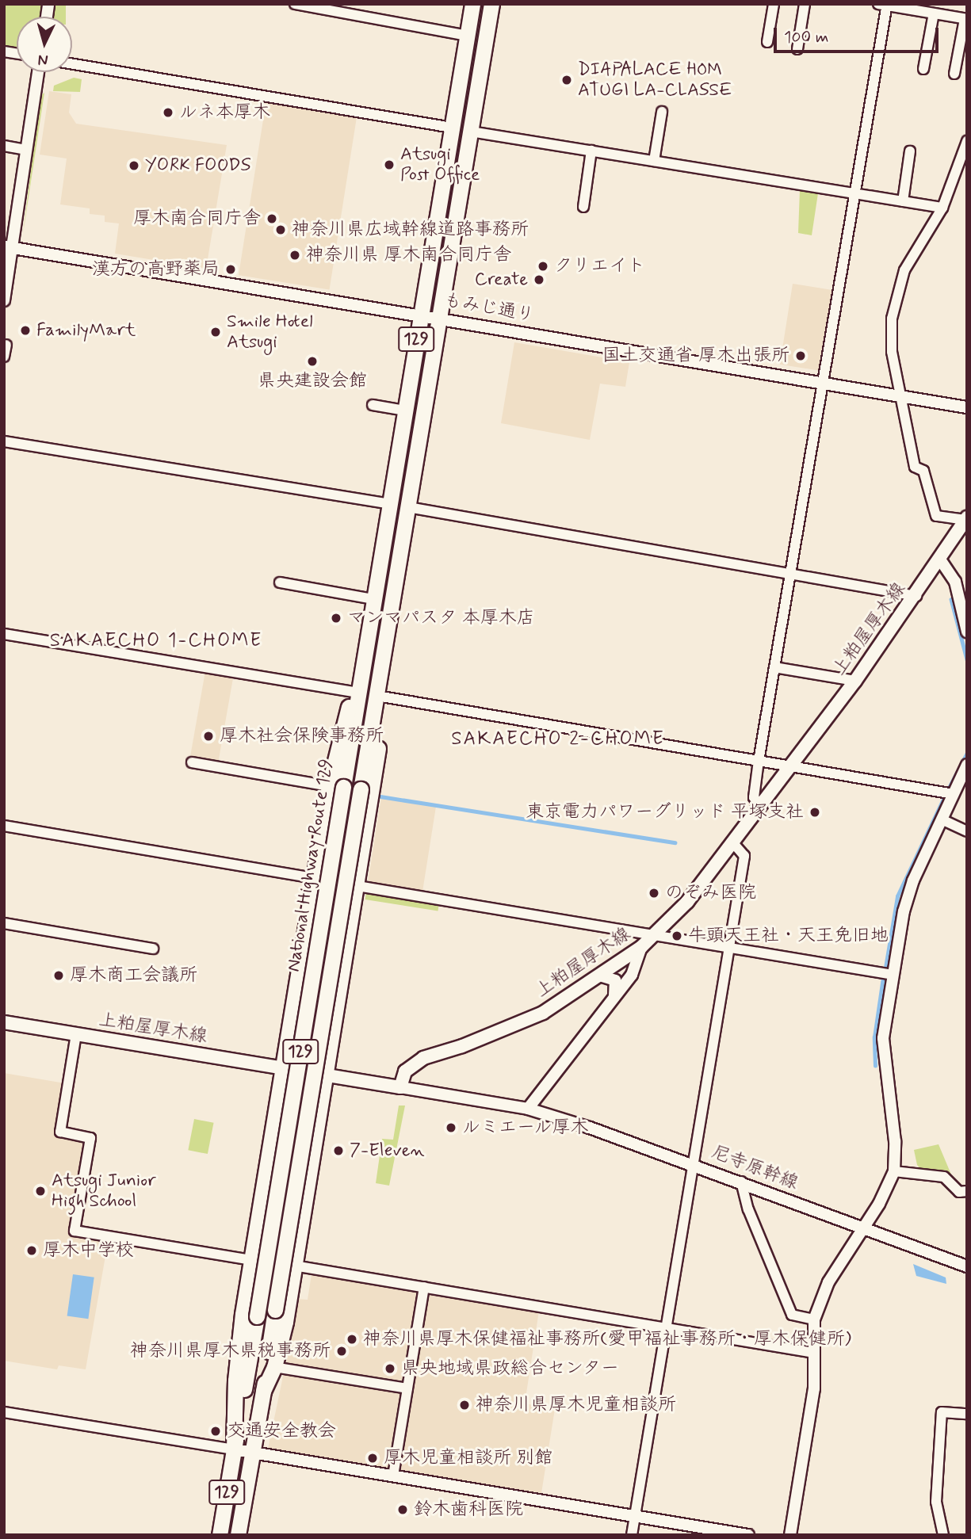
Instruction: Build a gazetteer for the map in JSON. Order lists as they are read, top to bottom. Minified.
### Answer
{"streets":{"highway":["129","National Highway Route 129"],"main road":["上粕屋厚木線"],"street":["もみじ通り","尼寺原幹線"]},"crossings":[["もみじ通り","129"],["もみじ通り","National Highway Route 129"],["129","上粕屋厚木線"],["129","National Highway Route 129"],["上粕屋厚木線","尼寺原幹線"]],"districts":["SAKAECHO 1-CHOME","SAKAECHO 2-CHOME"],"places":["DIAPALACE HOM ATUGI LA-CLASSE","ルネ本厚木","Atsugi Post Office","YORK FOODS","厚木南合同庁舎","神奈川県広域幹線道路事務所","神奈川県 厚木南合同庁舎","クリエイト","漢方の高野薬局","Create","FamilyMart","Smile Hotel Atsugi","国土交通省 厚木出張所","県央建設会館","マンマパスタ 本厚木店","厚木社会保険事務所","東京電力パワーグリッド 平塚支社","のぞみ医院","牛頭天王社・天王免旧地","厚木商工会議所","ルミエール厚木","7-Eleven","Atsugi Junior High School","厚木中学校","神奈川県厚木保健福祉事務所(愛甲福祉事務所・厚木保健所)","神奈川県厚木県税事務所","県央地域県政総合センター","神奈川県厚木児童相談所","交通安全教会","厚木児童相談所 別館","鈴木歯科医院"],"scale_bar":"100 m","north":"bottom"}
